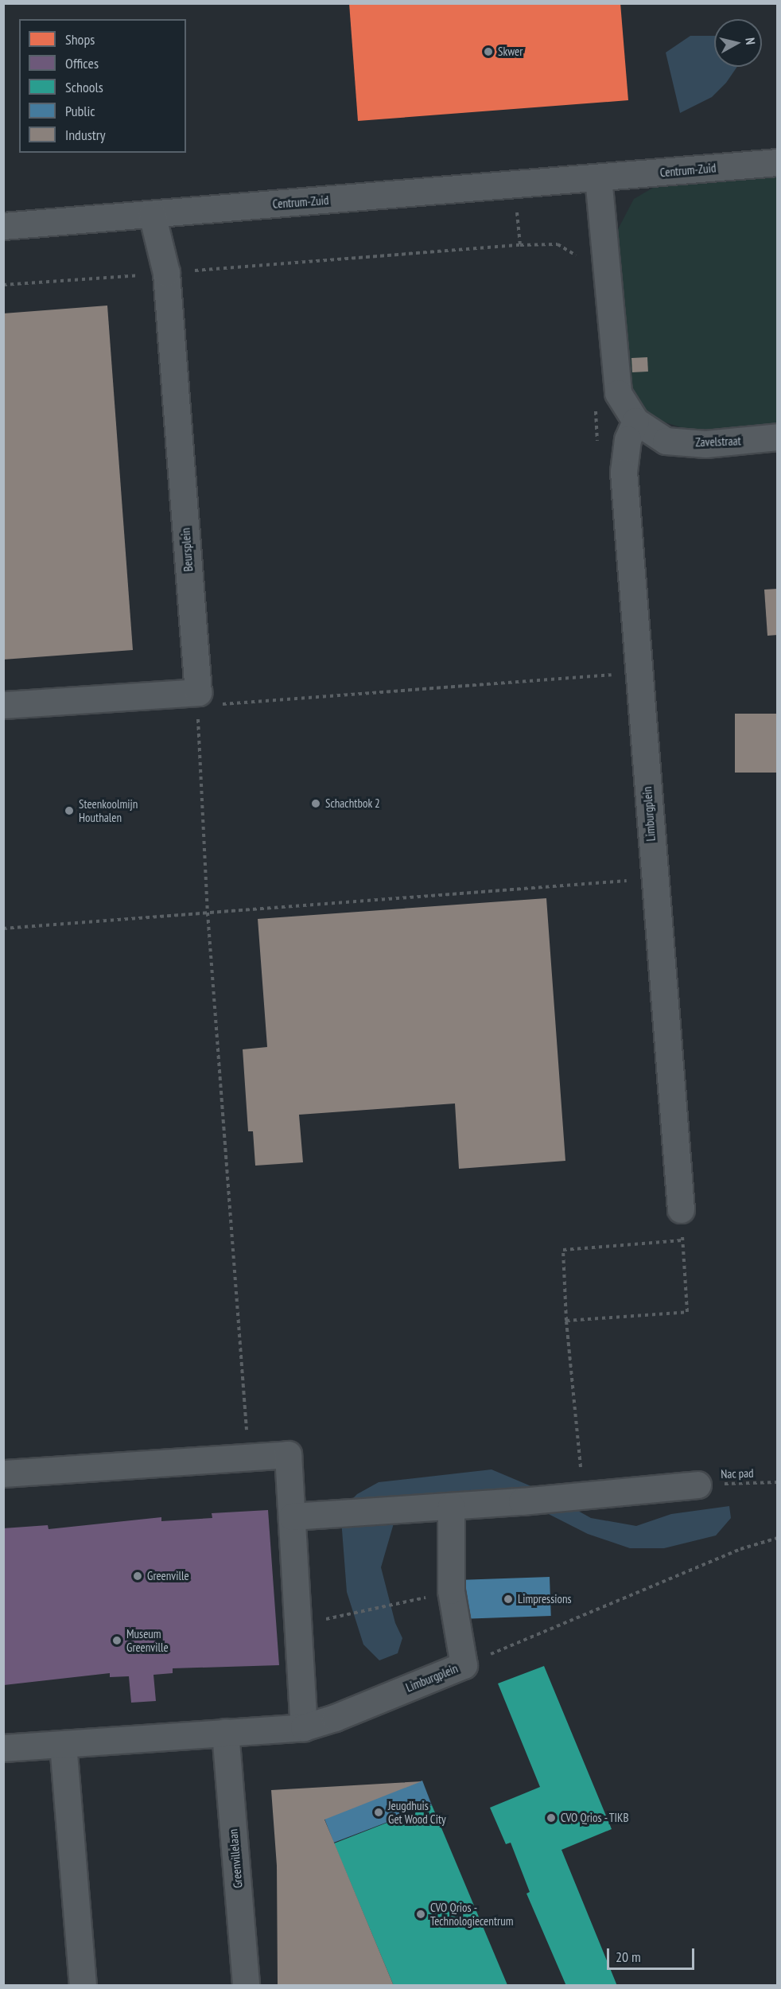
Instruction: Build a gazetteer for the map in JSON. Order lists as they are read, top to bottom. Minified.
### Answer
{"streets":{"street":["Centrum-Zuid","Zavelstraat","Beursplein","Limburgplein","Greenvillelaan"],"path":["Nac pad"]},"crossings":[["Centrum-Zuid","Beursplein"],["Zavelstraat","Limburgplein"]],"places":["Skwer","Schachtbok 2","Steenkoolmijn Houthalen","Greenville","Limpressions","Museum Greenville","Jeugdhuis Get Wood City","CVO Qrios - TIKB","CVO Qrios - Technologiecentrum"],"legend":["Shops","Offices","Schools","Public","Industry"],"scale_bar":"20 m","north":"right"}
